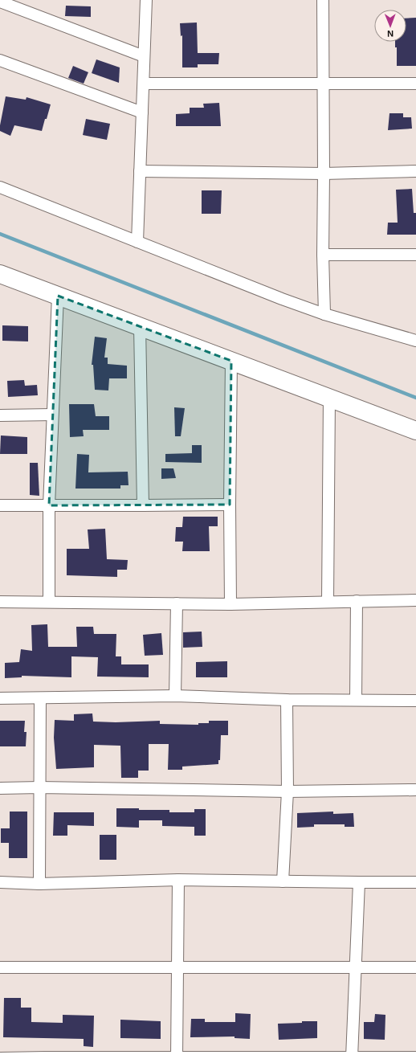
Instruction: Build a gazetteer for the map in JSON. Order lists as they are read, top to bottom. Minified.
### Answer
{"north":"bottom"}
